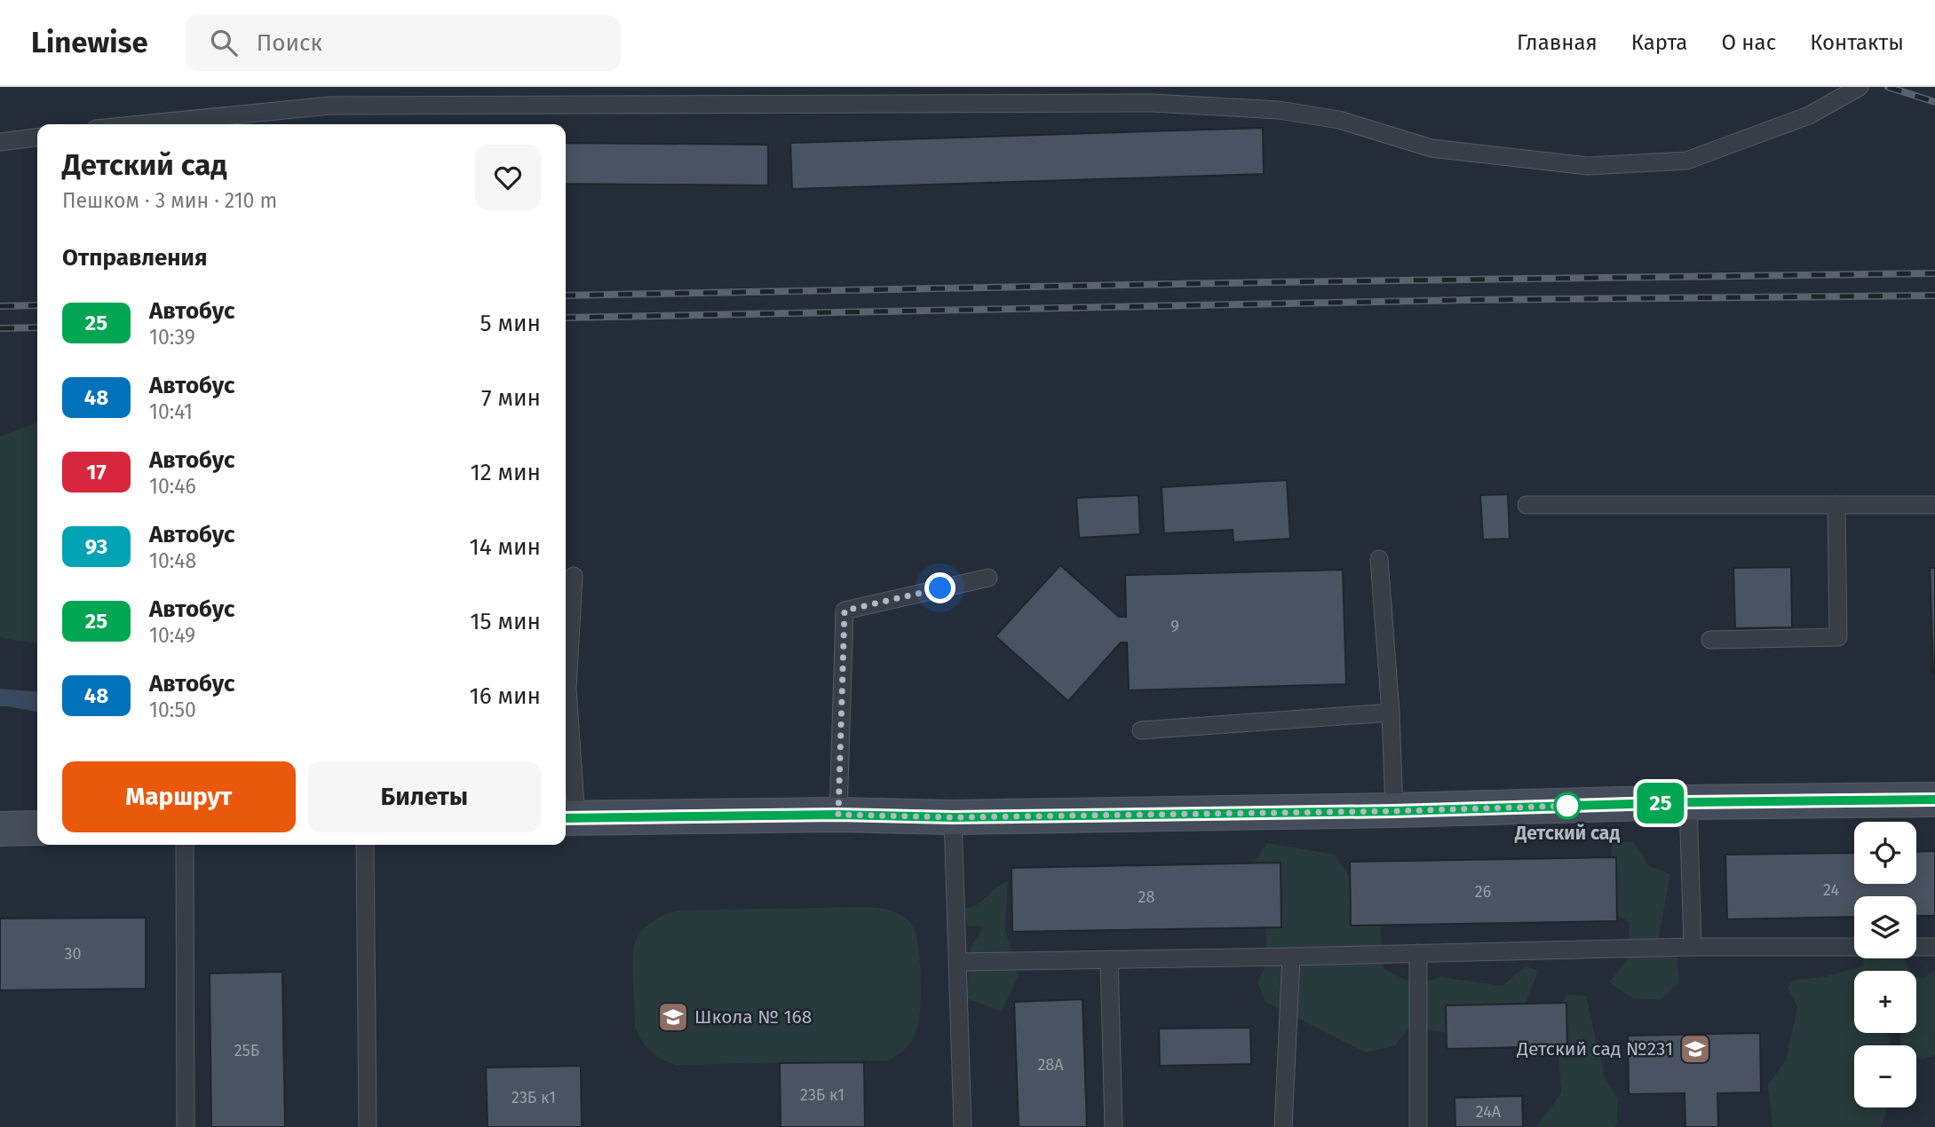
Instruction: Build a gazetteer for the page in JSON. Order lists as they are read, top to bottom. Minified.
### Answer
{"places":{"other":["Детский сад"],"school or university":["Школа № 168","Детский сад №231"]},"lines":["bus line 25"],"house_numbers":["9","24","26","28","30","25Б","28А","23Б к1","23Б к1","24А"],"page":{"header":"Linewise","search":"Поиск","nav":["Главная","Карта","О нас","Контакты"],"on_map":"25","heading":[["Детский сад","Пешком · 3 мин · 210 m"],"Отправления"],"list":[{"mark":"25","name":"Автобус","note":"10:39","value":"5 мин"},{"mark":"48","name":"Автобус","note":"10:41","value":"7 мин"},{"mark":"17","name":"Автобус","note":"10:46","value":"12 мин"},{"mark":"93","name":"Автобус","note":"10:48","value":"14 мин"},{"mark":"25","name":"Автобус","note":"10:49","value":"15 мин"},{"mark":"48","name":"Автобус","note":"10:50","value":"16 мин"}],"buttons":["Маршрут","Билеты"],"map_buttons":["+","−"]}}
